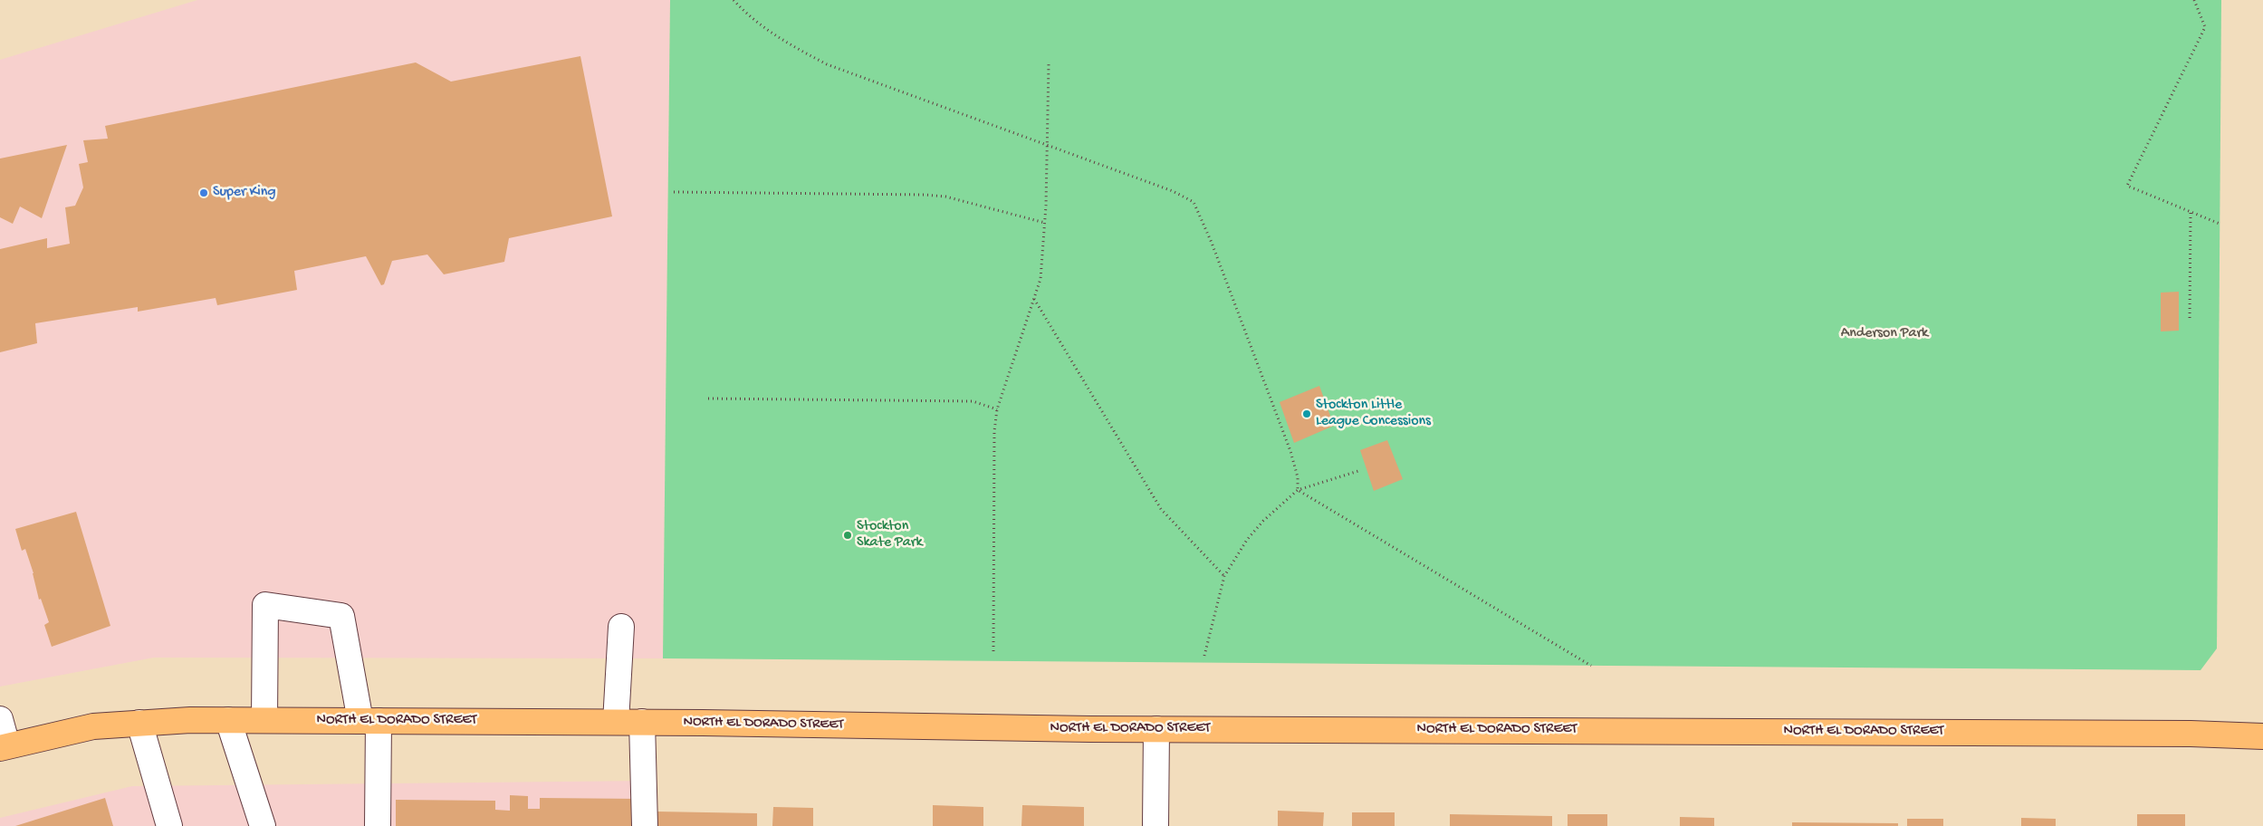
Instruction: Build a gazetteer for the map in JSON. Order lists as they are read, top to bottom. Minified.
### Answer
{"streets":{"main road":["NORTH EL DORADO STREET"]},"parks":["Anderson Park"],"places":["Super King","Stockton Little League Concessions","Stockton Skate Park"]}
